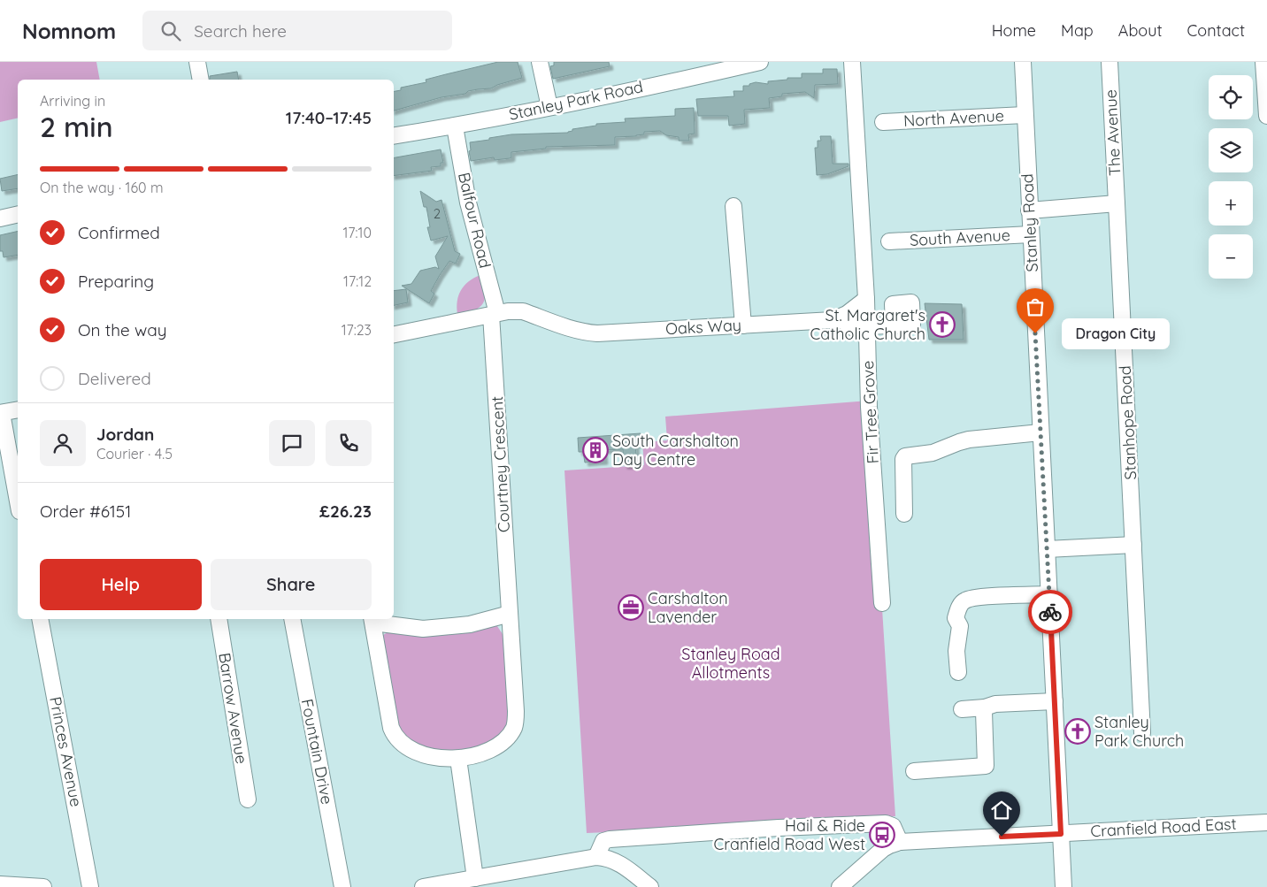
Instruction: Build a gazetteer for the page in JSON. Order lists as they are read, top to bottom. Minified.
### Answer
{"streets":{"street":["Stanley Park Road","North Avenue","The Avenue","Balfour Road","Stanley Road","South Avenue","Oaks Way","Fir Tree Grove","Stanhope Road","Courtney Crescent","Barrow Avenue","Princes Avenue","Fountain Drive","Cranfield Road East"]},"crossings":[["Stanley Park Road","Balfour Road"],["North Avenue","Stanley Road"],["The Avenue","Stanhope Road"],["Balfour Road","Oaks Way"],["Balfour Road","Courtney Crescent"],["Stanley Road","South Avenue"],["Stanley Road","Cranfield Road East"],["Oaks Way","Fir Tree Grove"],["Oaks Way","Courtney Crescent"]],"parks":["Stanley Road Allotments"],"places":{"church":["St. Margaret's Catholic Church","Stanley Park Church"],"other":["Dragon City"],"building":["South Carshalton Day Centre"],"office":["Carshalton Lavender"],"bus stop":["Hail & Ride Cranfield Road West"]},"house_numbers":["2"],"page":{"header":"Nomnom","search":"Search here","nav":["Home","Map","About","Contact"],"map_buttons":["+","−"],"heading":["2 min","Arriving in","17:40–17:45"],"panel":["Jordan","Courier · 4.5","Order #6151","£26.23"],"bar":"On the way · 160 m","list":[["Confirmed","17:10"],["Preparing","17:12"],["On the way","17:23"],"Delivered"],"bubble":"Dragon City","buttons":["Help","Share"]}}
